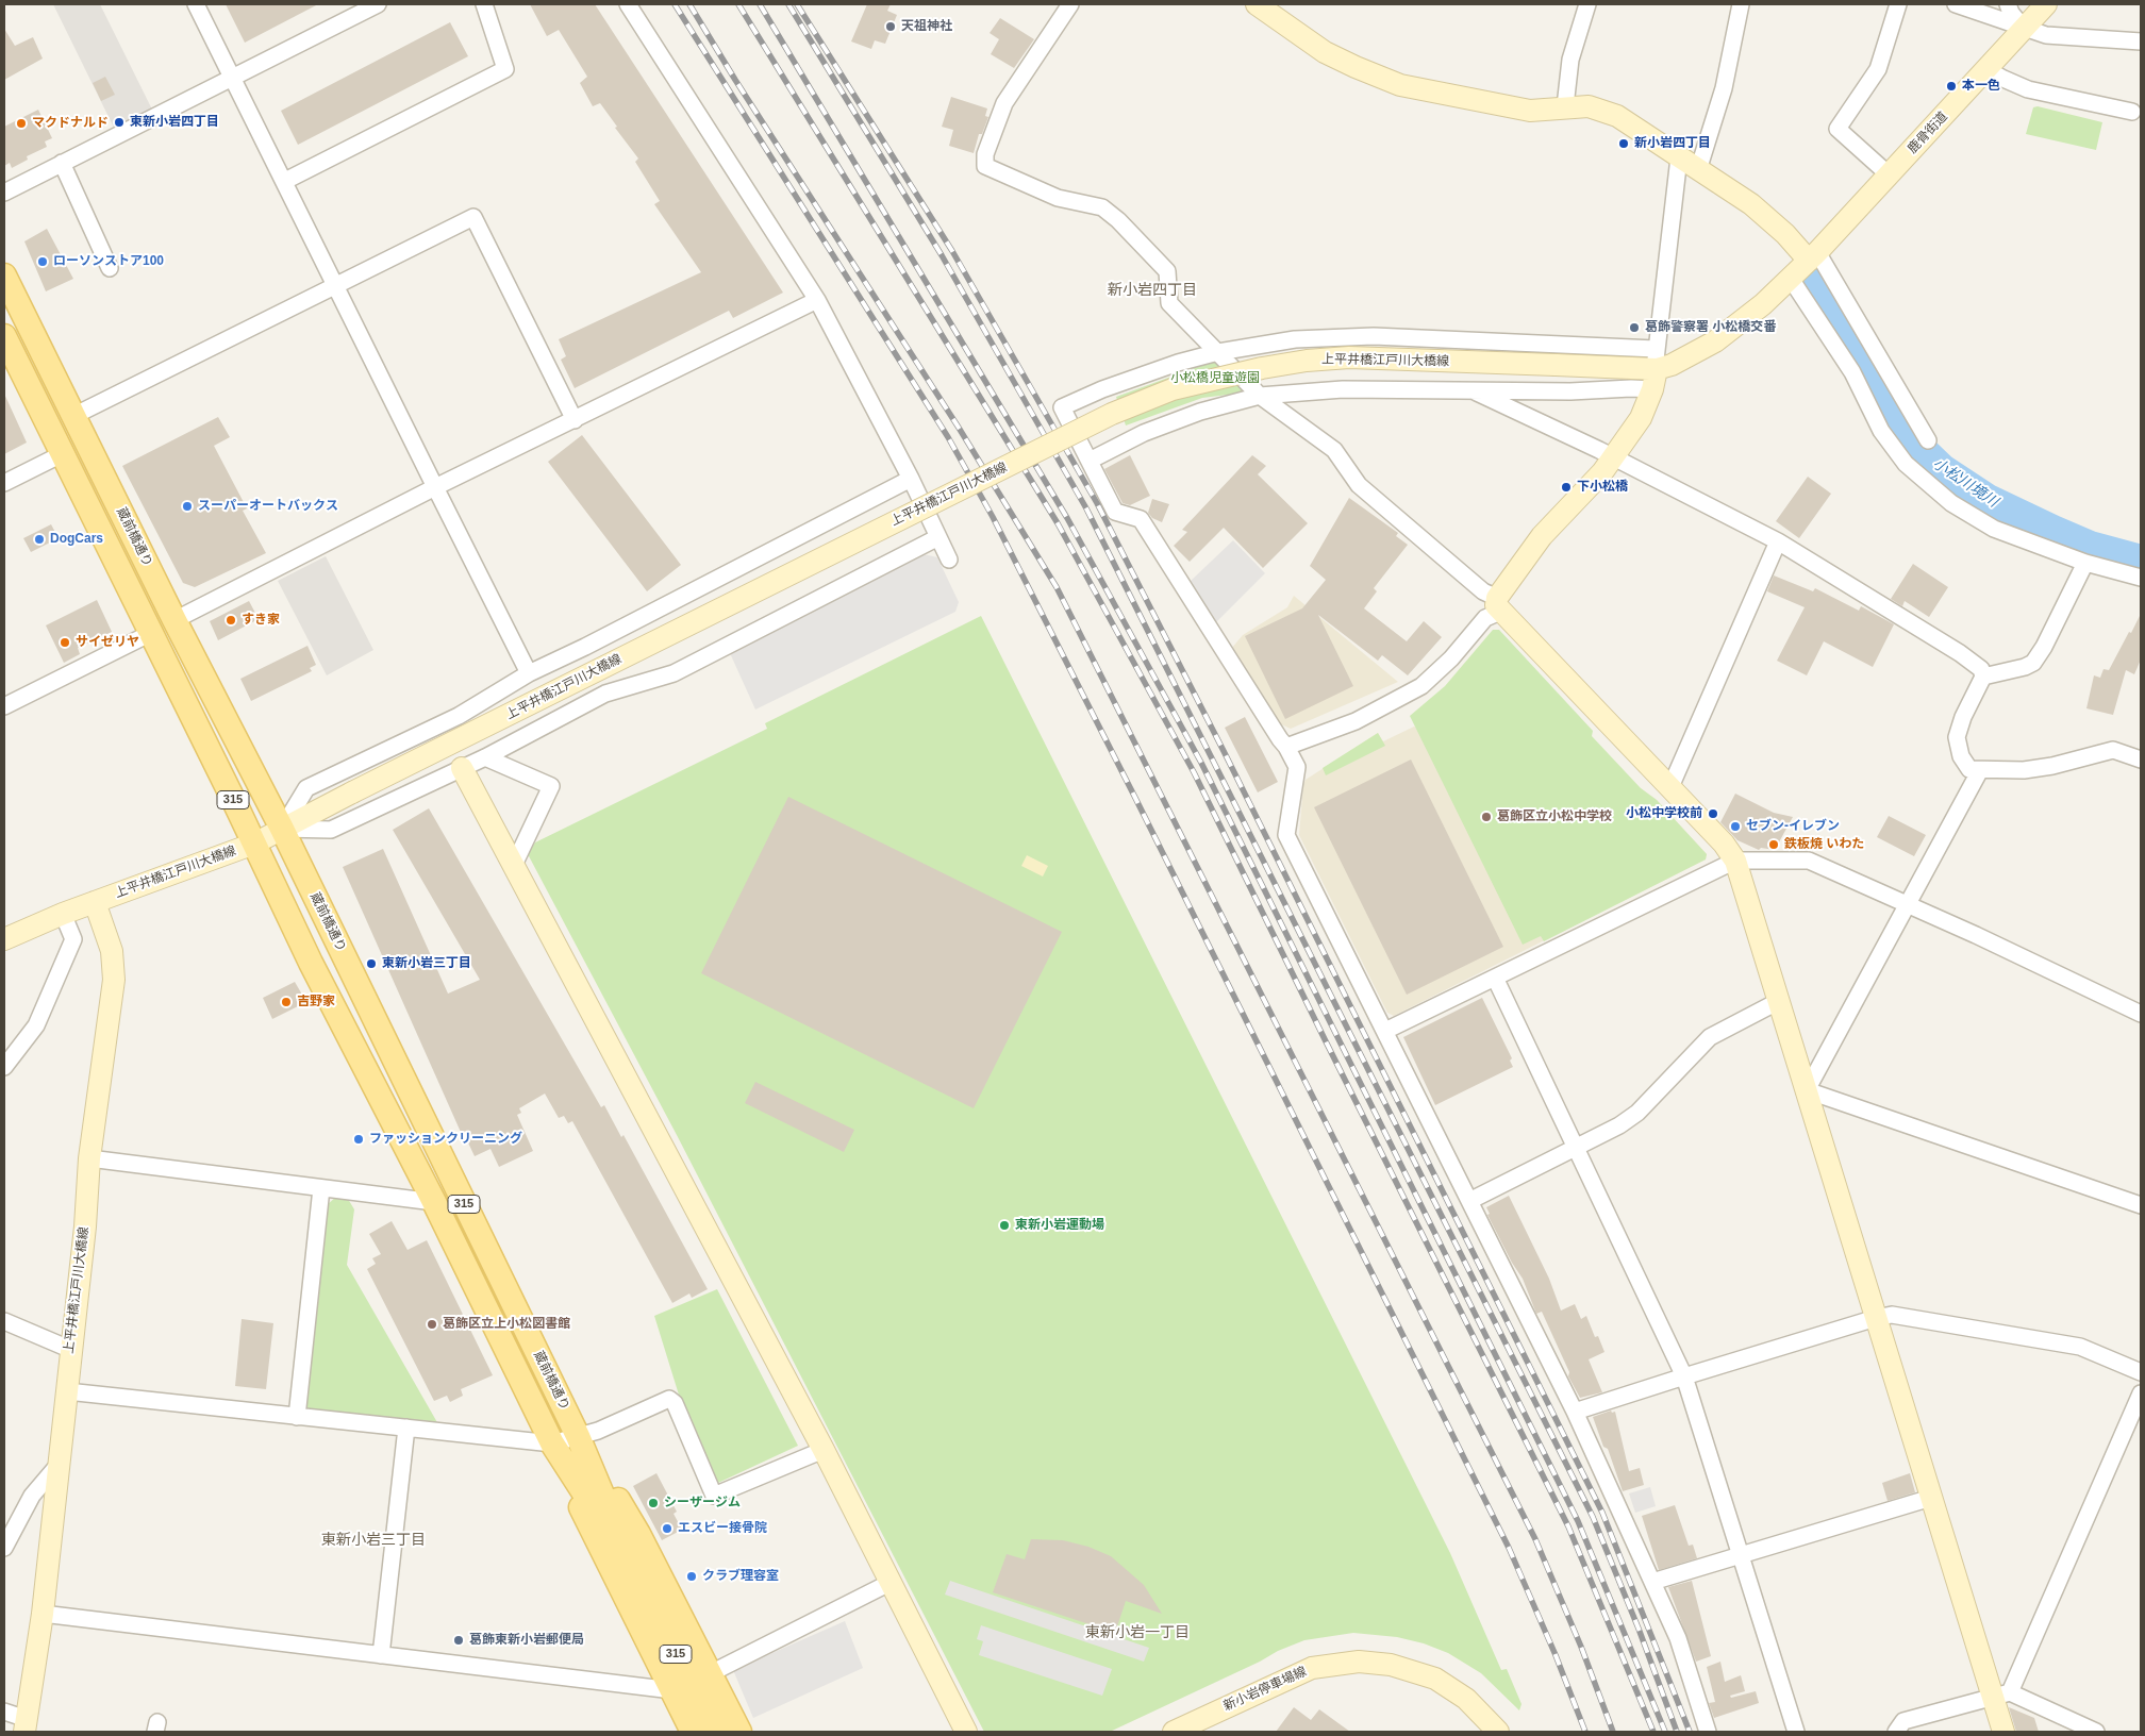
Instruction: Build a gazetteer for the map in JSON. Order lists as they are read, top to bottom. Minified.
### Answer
{"streets":{"main road":["蔵前橋通り","315"],"street":["鹿骨街道","上平井橋江戸川大橋線","新小岩停車場線"]},"crossings":[["鹿骨街道","上平井橋江戸川大橋線"],["上平井橋江戸川大橋線","蔵前橋通り"]],"districts":["新小岩四丁目","東新小岩三丁目","東新小岩一丁目"],"water":["小松川境川"],"parks":["小松橋児童遊園"],"places":["天祖神社","本一色","東新小岩四丁目","マクドナルド","新小岩四丁目","ローソンストア100","葛飾警察署 小松橋交番","下小松橋","スーパーオートバックス","DogCars","すき家","サイゼリヤ","小松中学校前","葛飾区立小松中学校","セブン-イレブン","鉄板焼 いわた","東新小岩三丁目","吉野家","ファッションクリーニング","東新小岩運動場","葛飾区立上小松図書館","シーザージム","エスビー接骨院","クラブ理容室","葛飾東新小岩郵便局"]}
